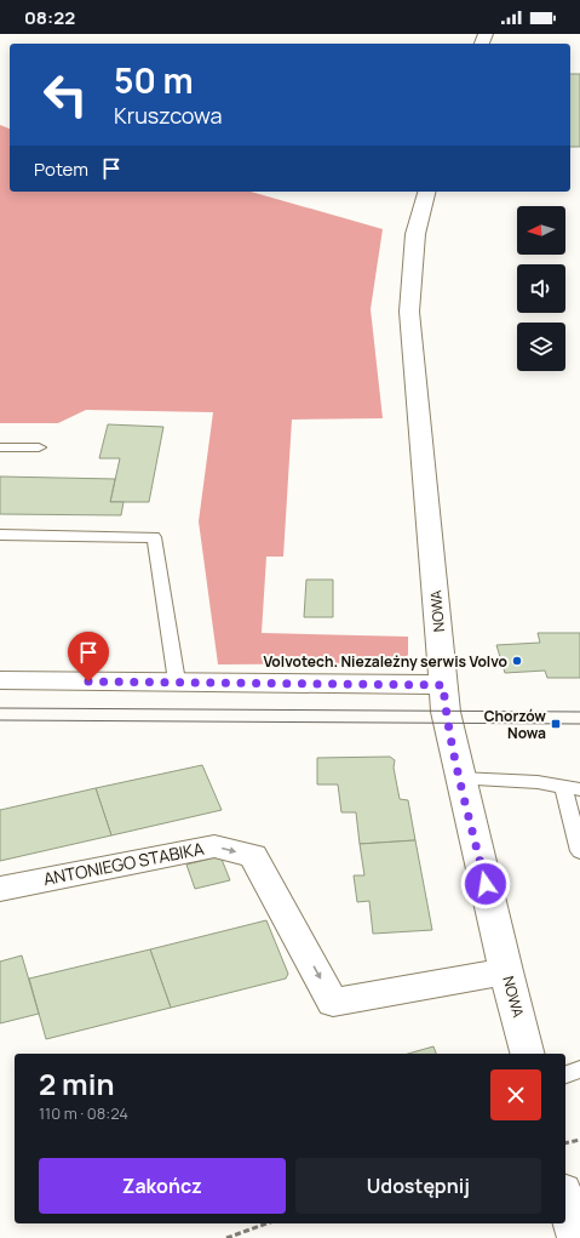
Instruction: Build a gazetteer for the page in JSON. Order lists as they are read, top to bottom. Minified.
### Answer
{"streets":{"street":["NOWA","ANTONIEGO STABIKA"]},"crossings":[["NOWA","ANTONIEGO STABIKA"]],"places":{"other":["Volvotech. Niezależny serwis Volvo"],"transit":["Chorzów Nowa"]},"north":"left","page":{"status":"08:22","turn":["50 m","Kruszcowa"],"then":"Potem","heading":["2 min","110 m · 08:24"],"buttons":["Zakończ","Udostępnij"]}}
